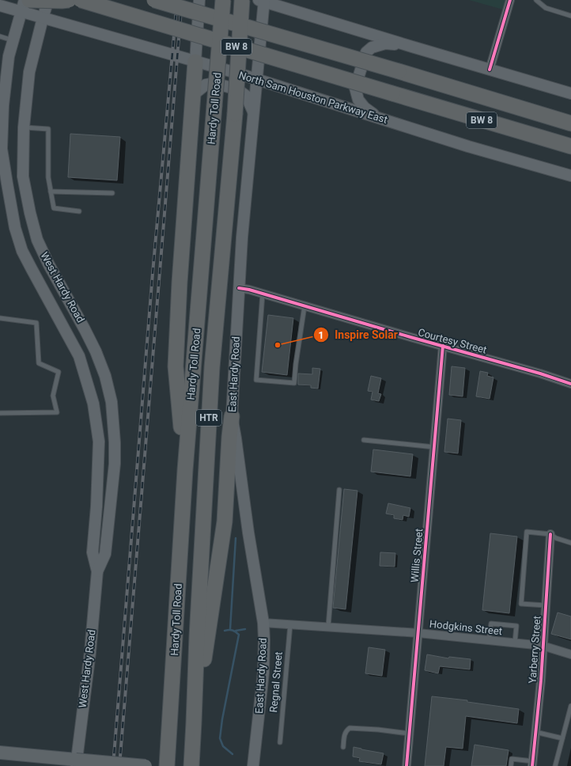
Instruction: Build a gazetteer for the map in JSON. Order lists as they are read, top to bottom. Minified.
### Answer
{"streets":{"highway":["BW 8","Hardy Toll Road","HTR"],"main road":["North Sam Houston Parkway East","West Hardy Road","East Hardy Road"],"street":["Courtesy Street","Willis Street","Hodgkins Street","Yarberry Street"],"lane":["Regnal Street"]},"crossings":[["North Sam Houston Parkway East","West Hardy Road"],["North Sam Houston Parkway East","East Hardy Road"],["Courtesy Street","East Hardy Road"],["Courtesy Street","Willis Street"],["East Hardy Road","Hodgkins Street"],["Willis Street","Hodgkins Street"],["Hodgkins Street","Yarberry Street"],["Hodgkins Street","Regnal Street"]],"places":["Inspire Solar"]}
